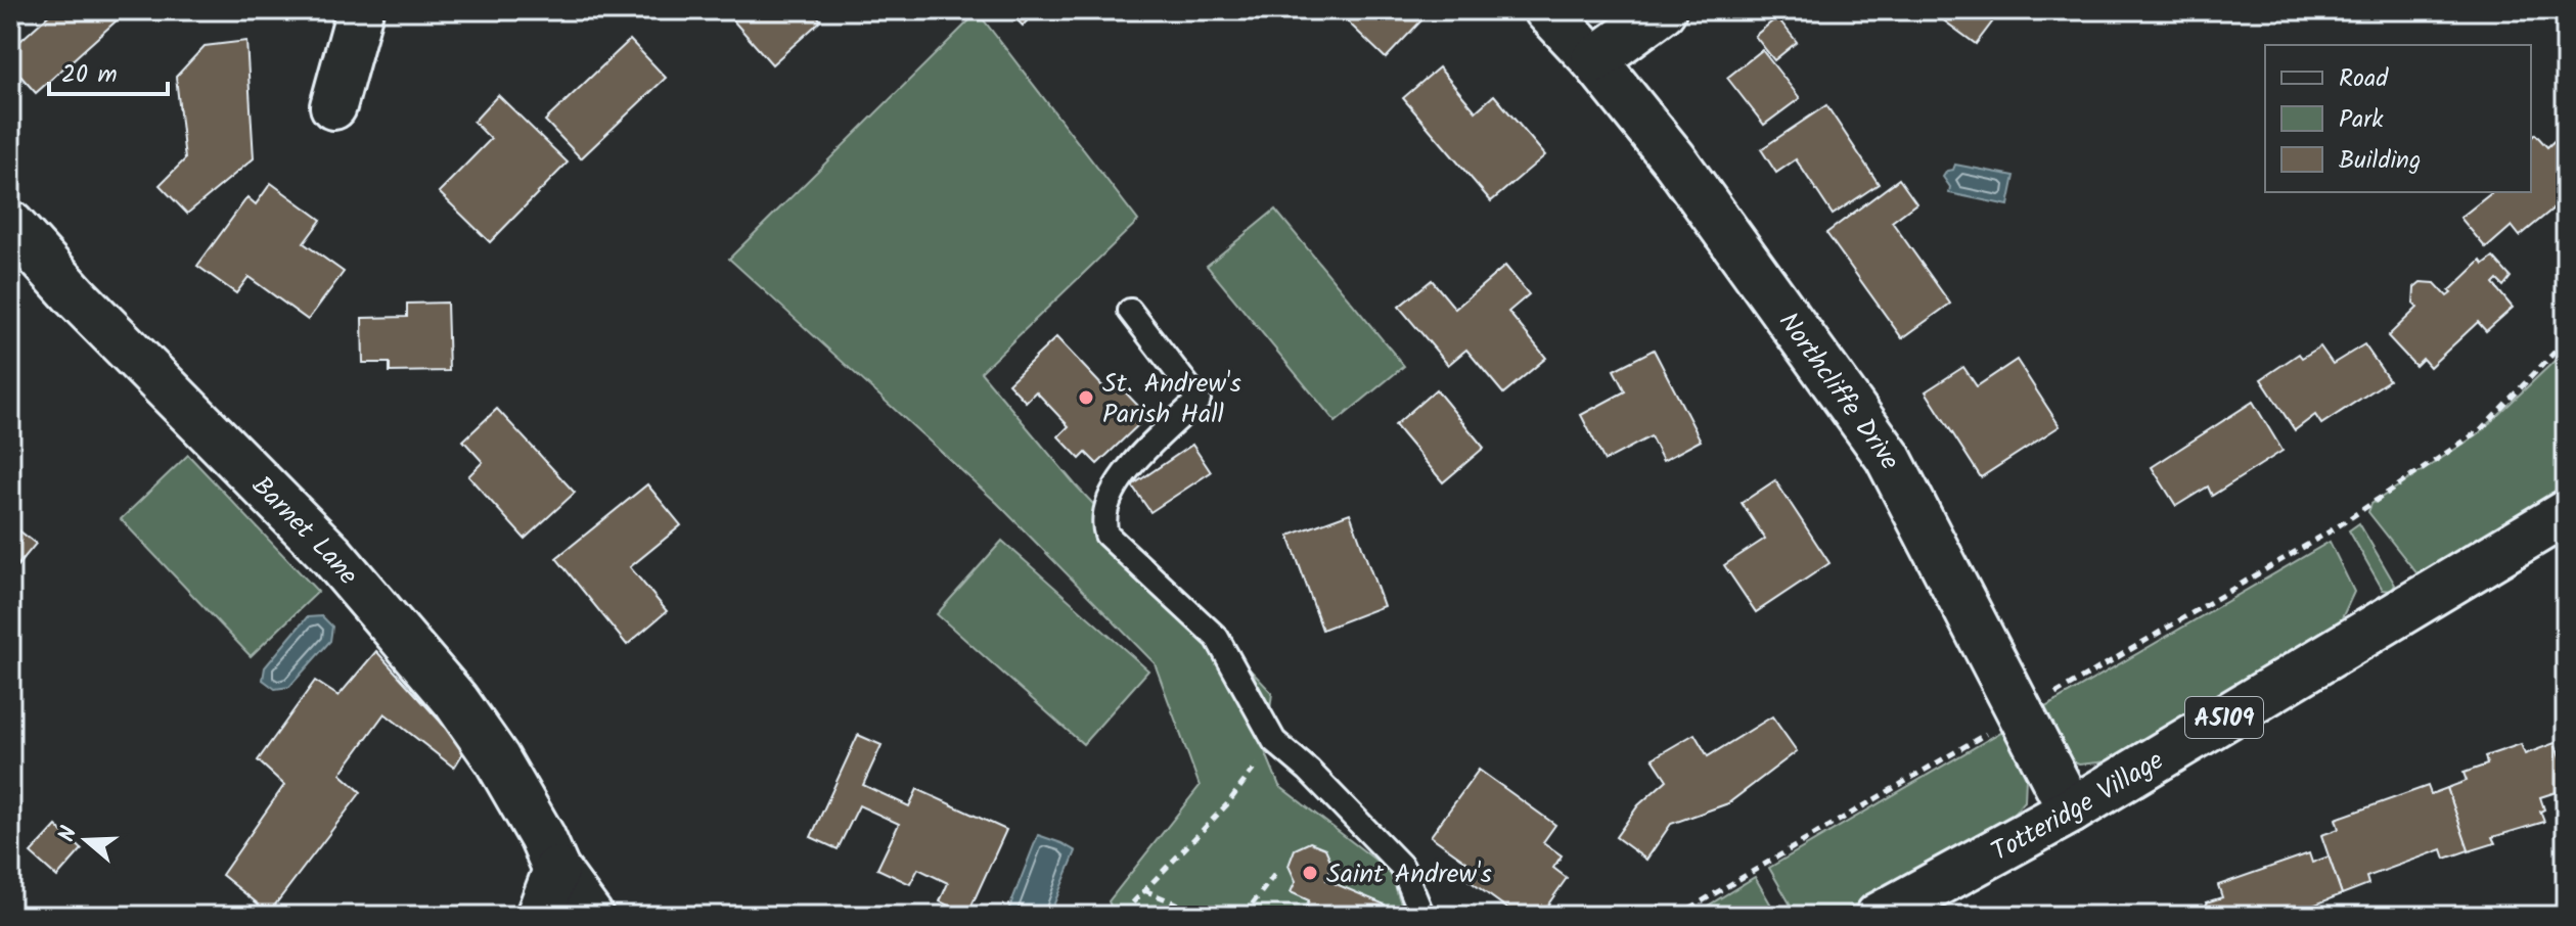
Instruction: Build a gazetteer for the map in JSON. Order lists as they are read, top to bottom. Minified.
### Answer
{"streets":{"street":["Northcliffe Drive","Barnet Lane","A5109","Totteridge Village"]},"crossings":[["Northcliffe Drive","Totteridge Village"]],"places":["St. Andrew's Parish Hall","Saint Andrew's"],"legend":["Road","Park","Building"],"scale_bar":"20 m","north":"left"}
